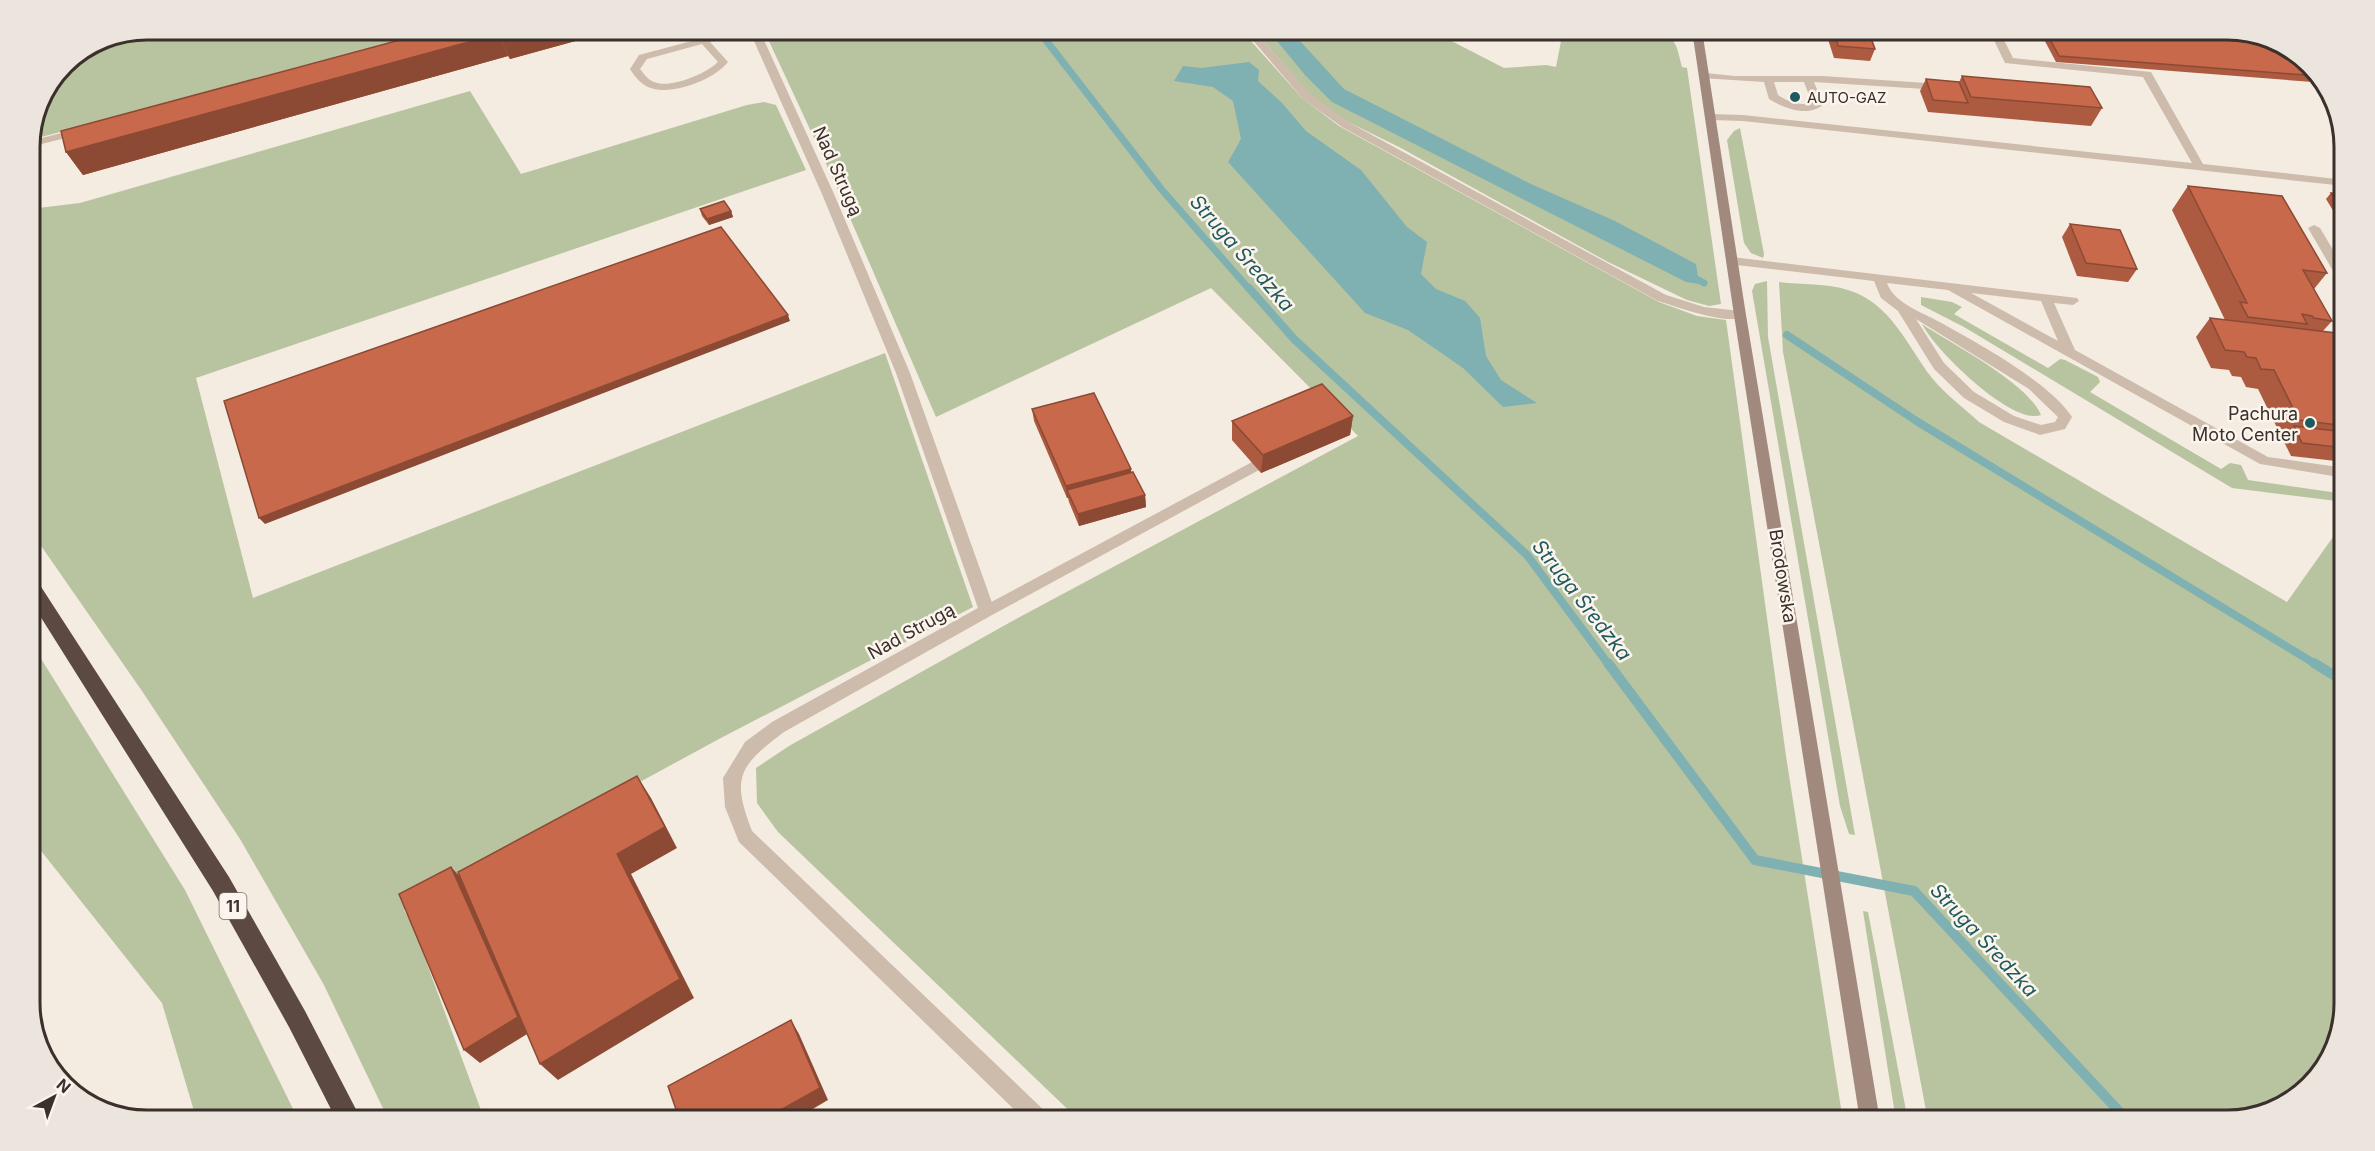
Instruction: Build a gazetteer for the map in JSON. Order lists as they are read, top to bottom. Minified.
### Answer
{"streets":{"highway":["11"],"street":["Nad Strugą","Brodowska"]},"water":["Struga Średzka"],"places":["AUTO-GAZ","Pachura Moto Center"],"north":"top right"}
